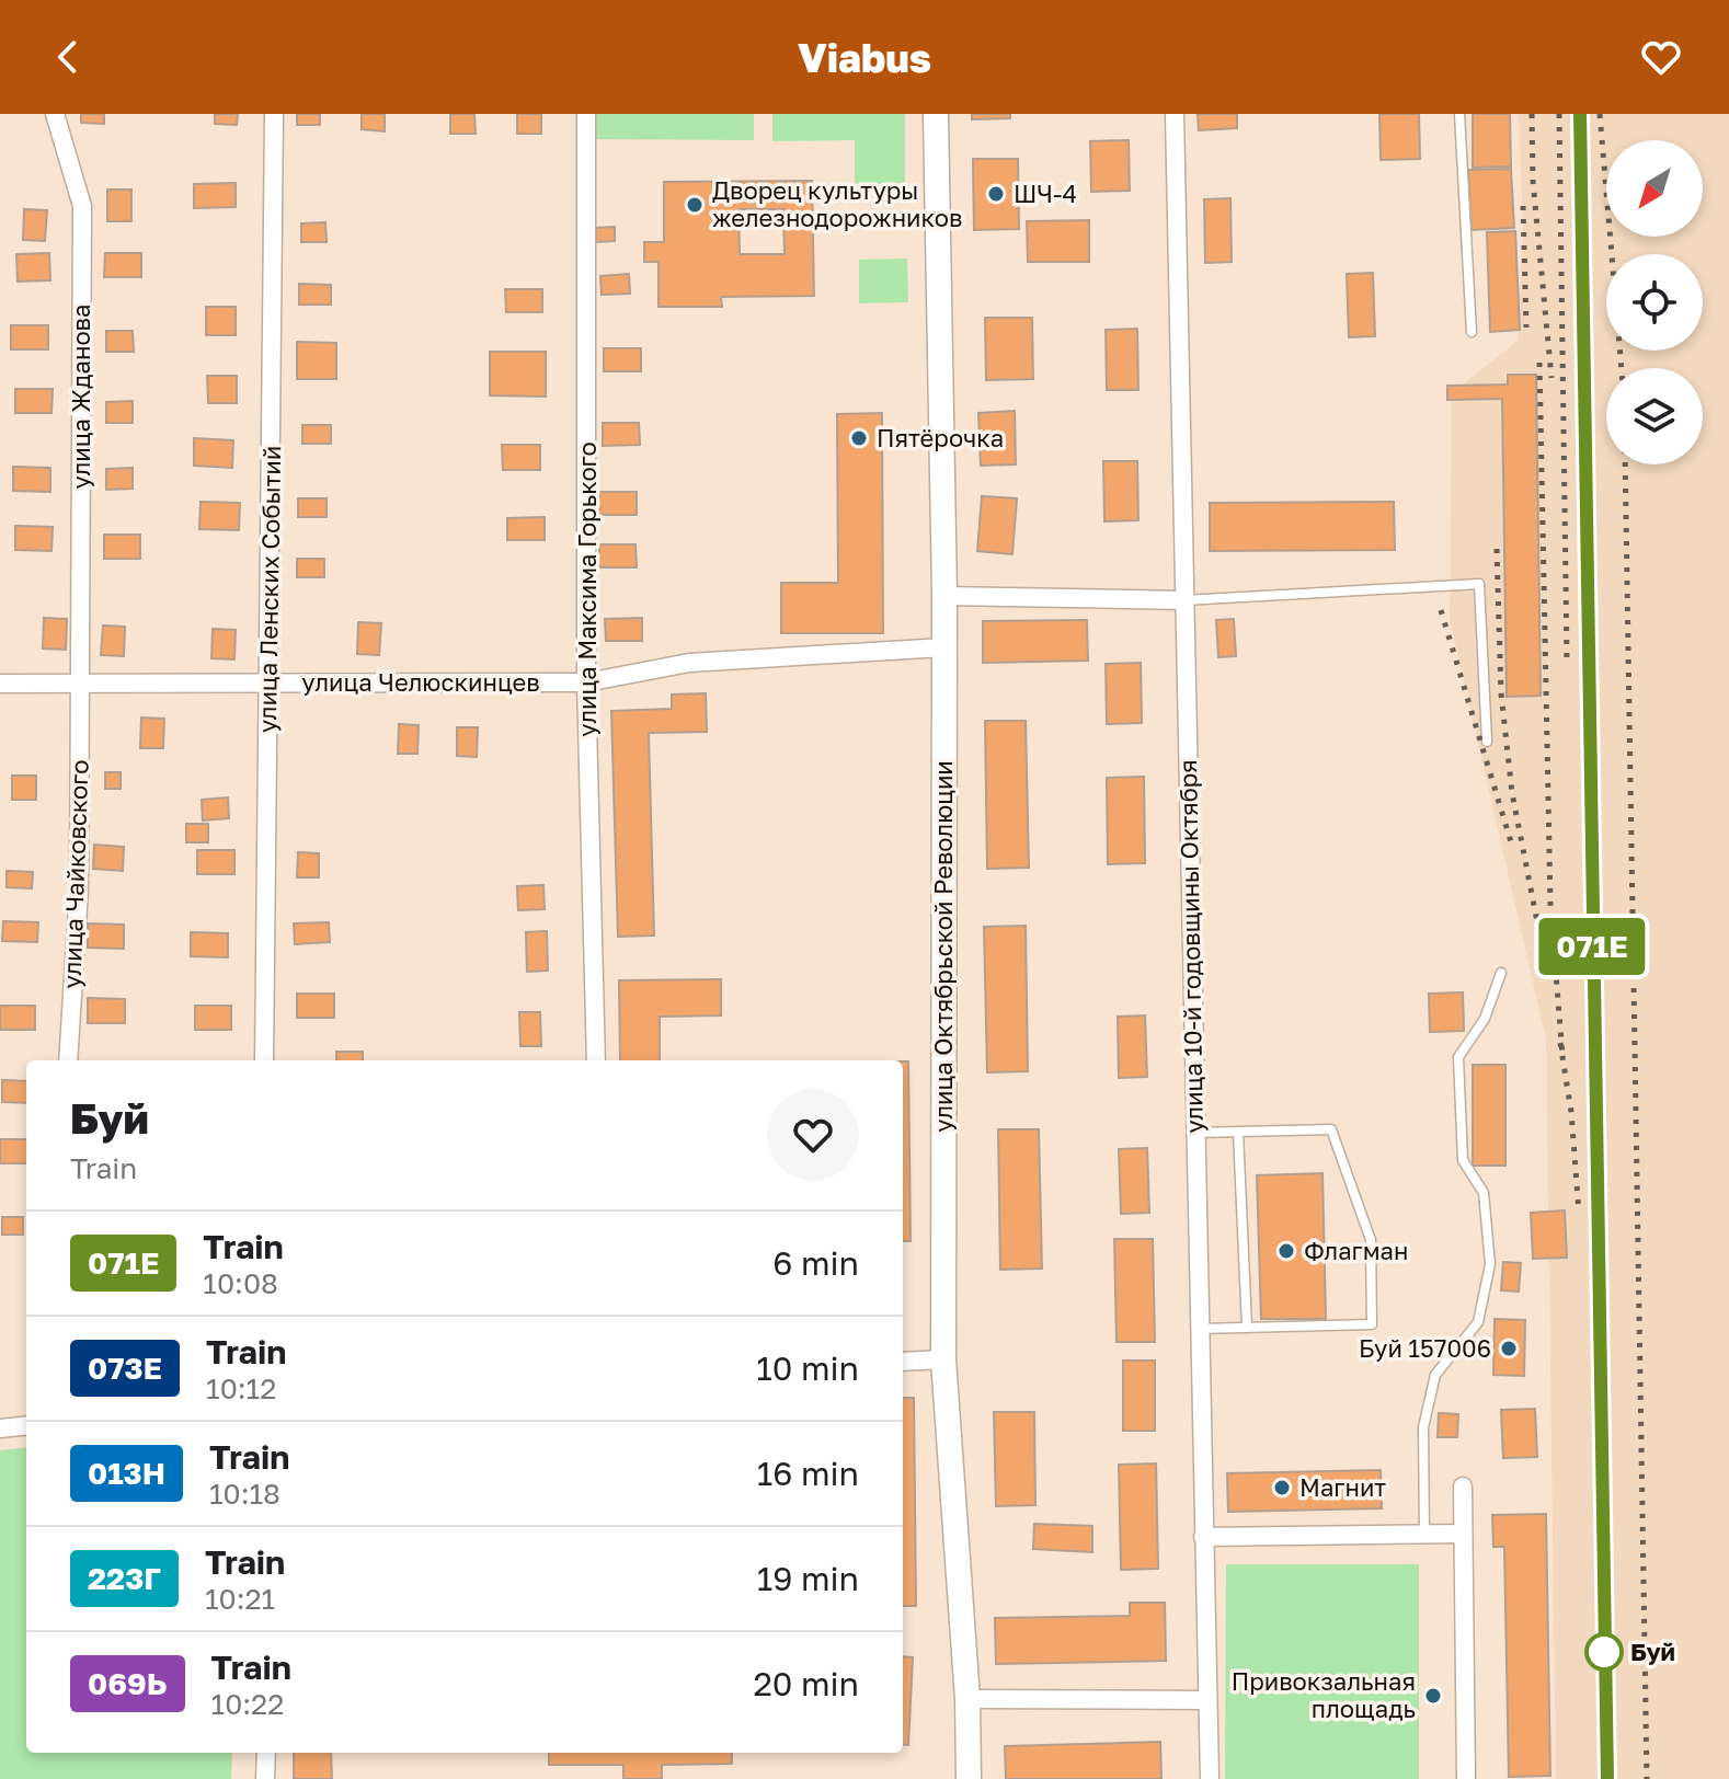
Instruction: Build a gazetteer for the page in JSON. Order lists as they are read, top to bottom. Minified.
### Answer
{"streets":{"street":["улица Жданова","улица Ленских Событий","улица Максима Горького","улица Челюскинцев","улица Чайковского","улица Октябрьской Революции","улица 10-й годовщины Октября"]},"crossings":[["улица Жданова","улица Челюскинцев"],["улица Жданова","улица Чайковского"],["улица Ленских Событий","улица Челюскинцев"],["улица Максима Горького","улица Челюскинцев"],["улица Челюскинцев","улица Чайковского"],["улица Челюскинцев","улица Октябрьской Революции"]],"places":["ШЧ-4","Дворец культуры железнодорожников","Пятёрочка","Флагман","Буй 157006","Магнит","Буй","Привокзальная площадь"],"north":"bottom left","page":{"header":"Viabus","on_map":"071Е","heading":["Буй","Train"],"list":[{"mark":"071Е","name":"Train","note":"10:08","value":"6 min"},{"mark":"073Е","name":"Train","note":"10:12","value":"10 min"},{"mark":"013Н","name":"Train","note":"10:18","value":"16 min"},{"mark":"223Г","name":"Train","note":"10:21","value":"19 min"},{"mark":"069Ь","name":"Train","note":"10:22","value":"20 min"}]}}
